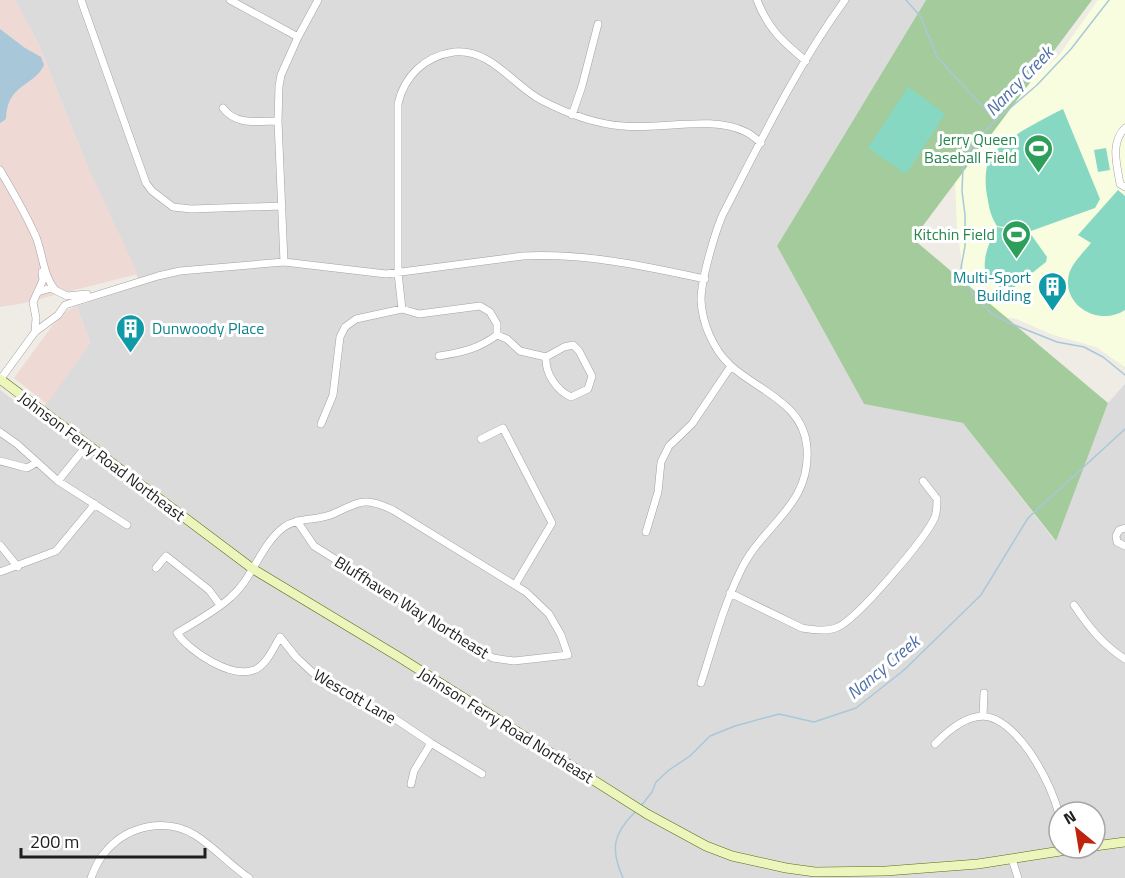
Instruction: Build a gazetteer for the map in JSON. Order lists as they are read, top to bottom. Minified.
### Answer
{"streets":{"main road":["Johnson Ferry Road Northeast"],"street":["Bluffhaven Way Northeast","Wescott Lane"]},"crossings":[["Johnson Ferry Road Northeast","Bluffhaven Way Northeast"],["Johnson Ferry Road Northeast","Wescott Lane"],["Bluffhaven Way Northeast","Wescott Lane"]],"water":["Nancy Creek"],"places":{"sports":["Jerry Queen Baseball Field","Kitchin Field"],"building":["Multi-Sport Building","Dunwoody Place"]},"scale_bar":"200 m","north":"top left"}
